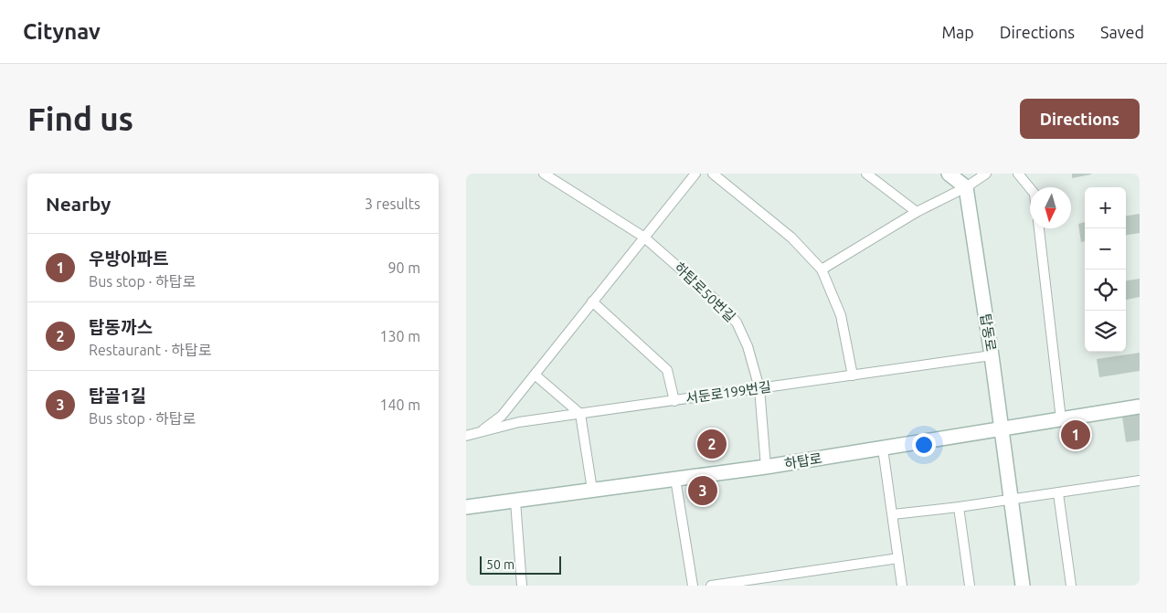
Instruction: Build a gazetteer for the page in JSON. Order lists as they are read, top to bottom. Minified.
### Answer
{"streets":{"street":["하탑로50번길","탑동로","서둔로199번길","하탑로"]},"crossings":[["하탑로50번길","서둔로199번길"],["하탑로50번길","하탑로"],["탑동로","서둔로199번길"],["탑동로","하탑로"]],"scale_bar":"50 m","north":"bottom","page":{"header":"Citynav","nav":["Map","Directions","Saved"],"buttons":"Directions","title":"Find us","heading":["Nearby","3 results"],"map_buttons":["+","−"],"list":[{"mark":"1","name":"우방아파트","note":"Bus stop · 하탑로","value":"90 m"},{"mark":"2","name":"탑동까스","note":"Restaurant · 하탑로","value":"130 m"},{"mark":"3","name":"탑골1길","note":"Bus stop · 하탑로","value":"140 m"}],"pins":["1","2","3"],"scale":"50 m"}}
